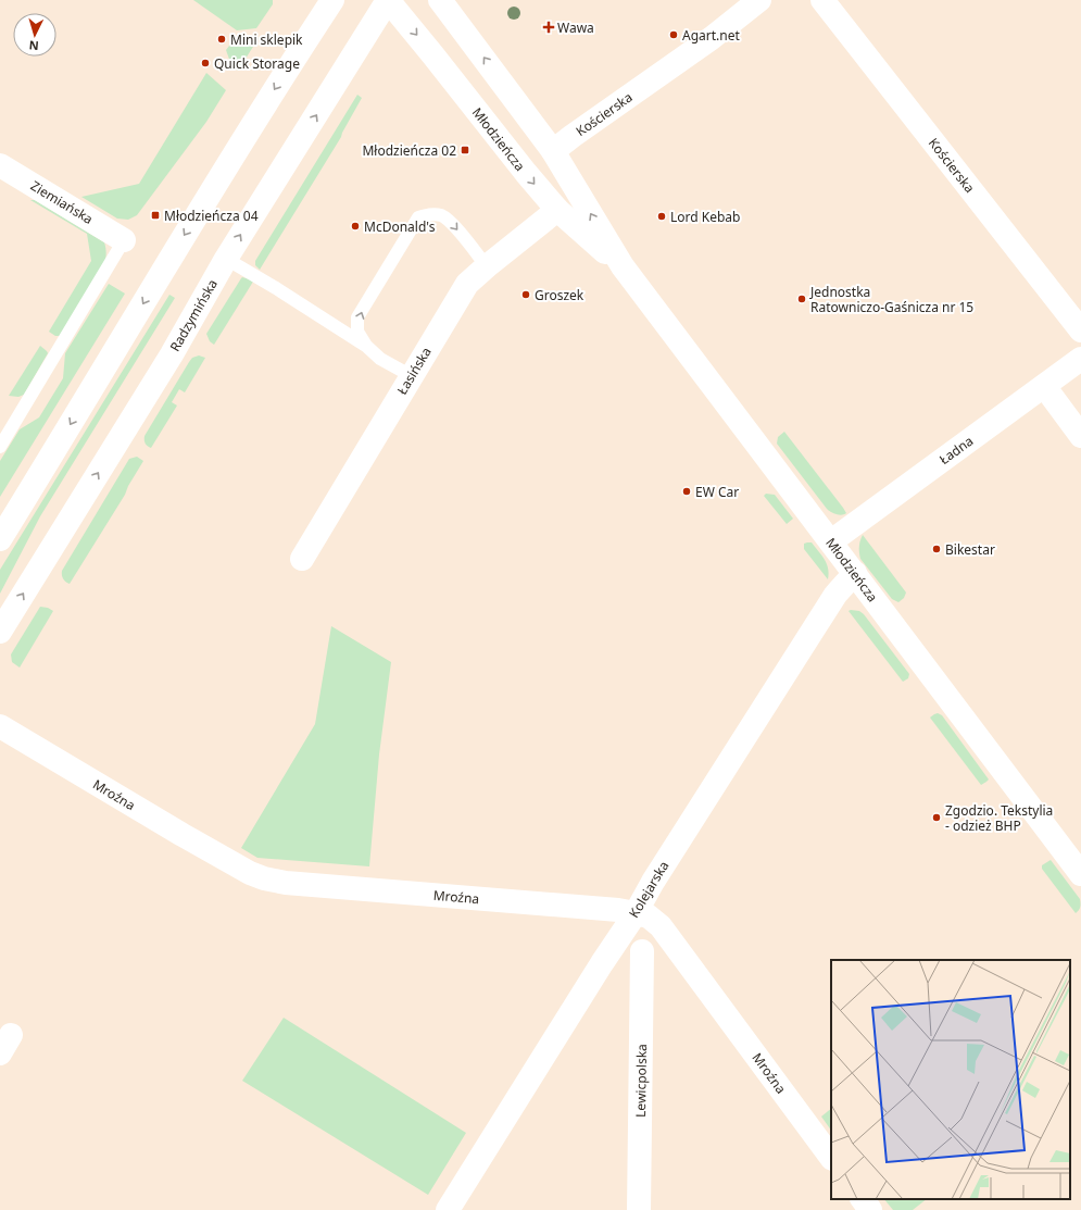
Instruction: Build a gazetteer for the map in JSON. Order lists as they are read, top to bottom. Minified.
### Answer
{"streets":{"street":["Kościerska","Młodzieńcza","Ziemiańska","Radzymińska","Łasińska","Ładna","Mroźna","Kolejarska","Lewicpolska"]},"crossings":[["Kościerska","Młodzieńcza"],["Młodzieńcza","Radzymińska"],["Młodzieńcza","Łasińska"],["Młodzieńcza","Ładna"],["Młodzieńcza","Kolejarska"],["Mroźna","Kolejarska"]],"places":{"health":["Wawa"],"other":["Agart.net","Mini sklepik","Quick Storage","Lord Kebab","McDonald's","Groszek","Jednostka Ratowniczo-Gaśnicza nr 15","EW Car","Bikestar","Zgodzio. Tekstylia - odzież BHP"],"transit":["Młodzieńcza 02","Młodzieńcza 04"]},"north":"bottom"}
